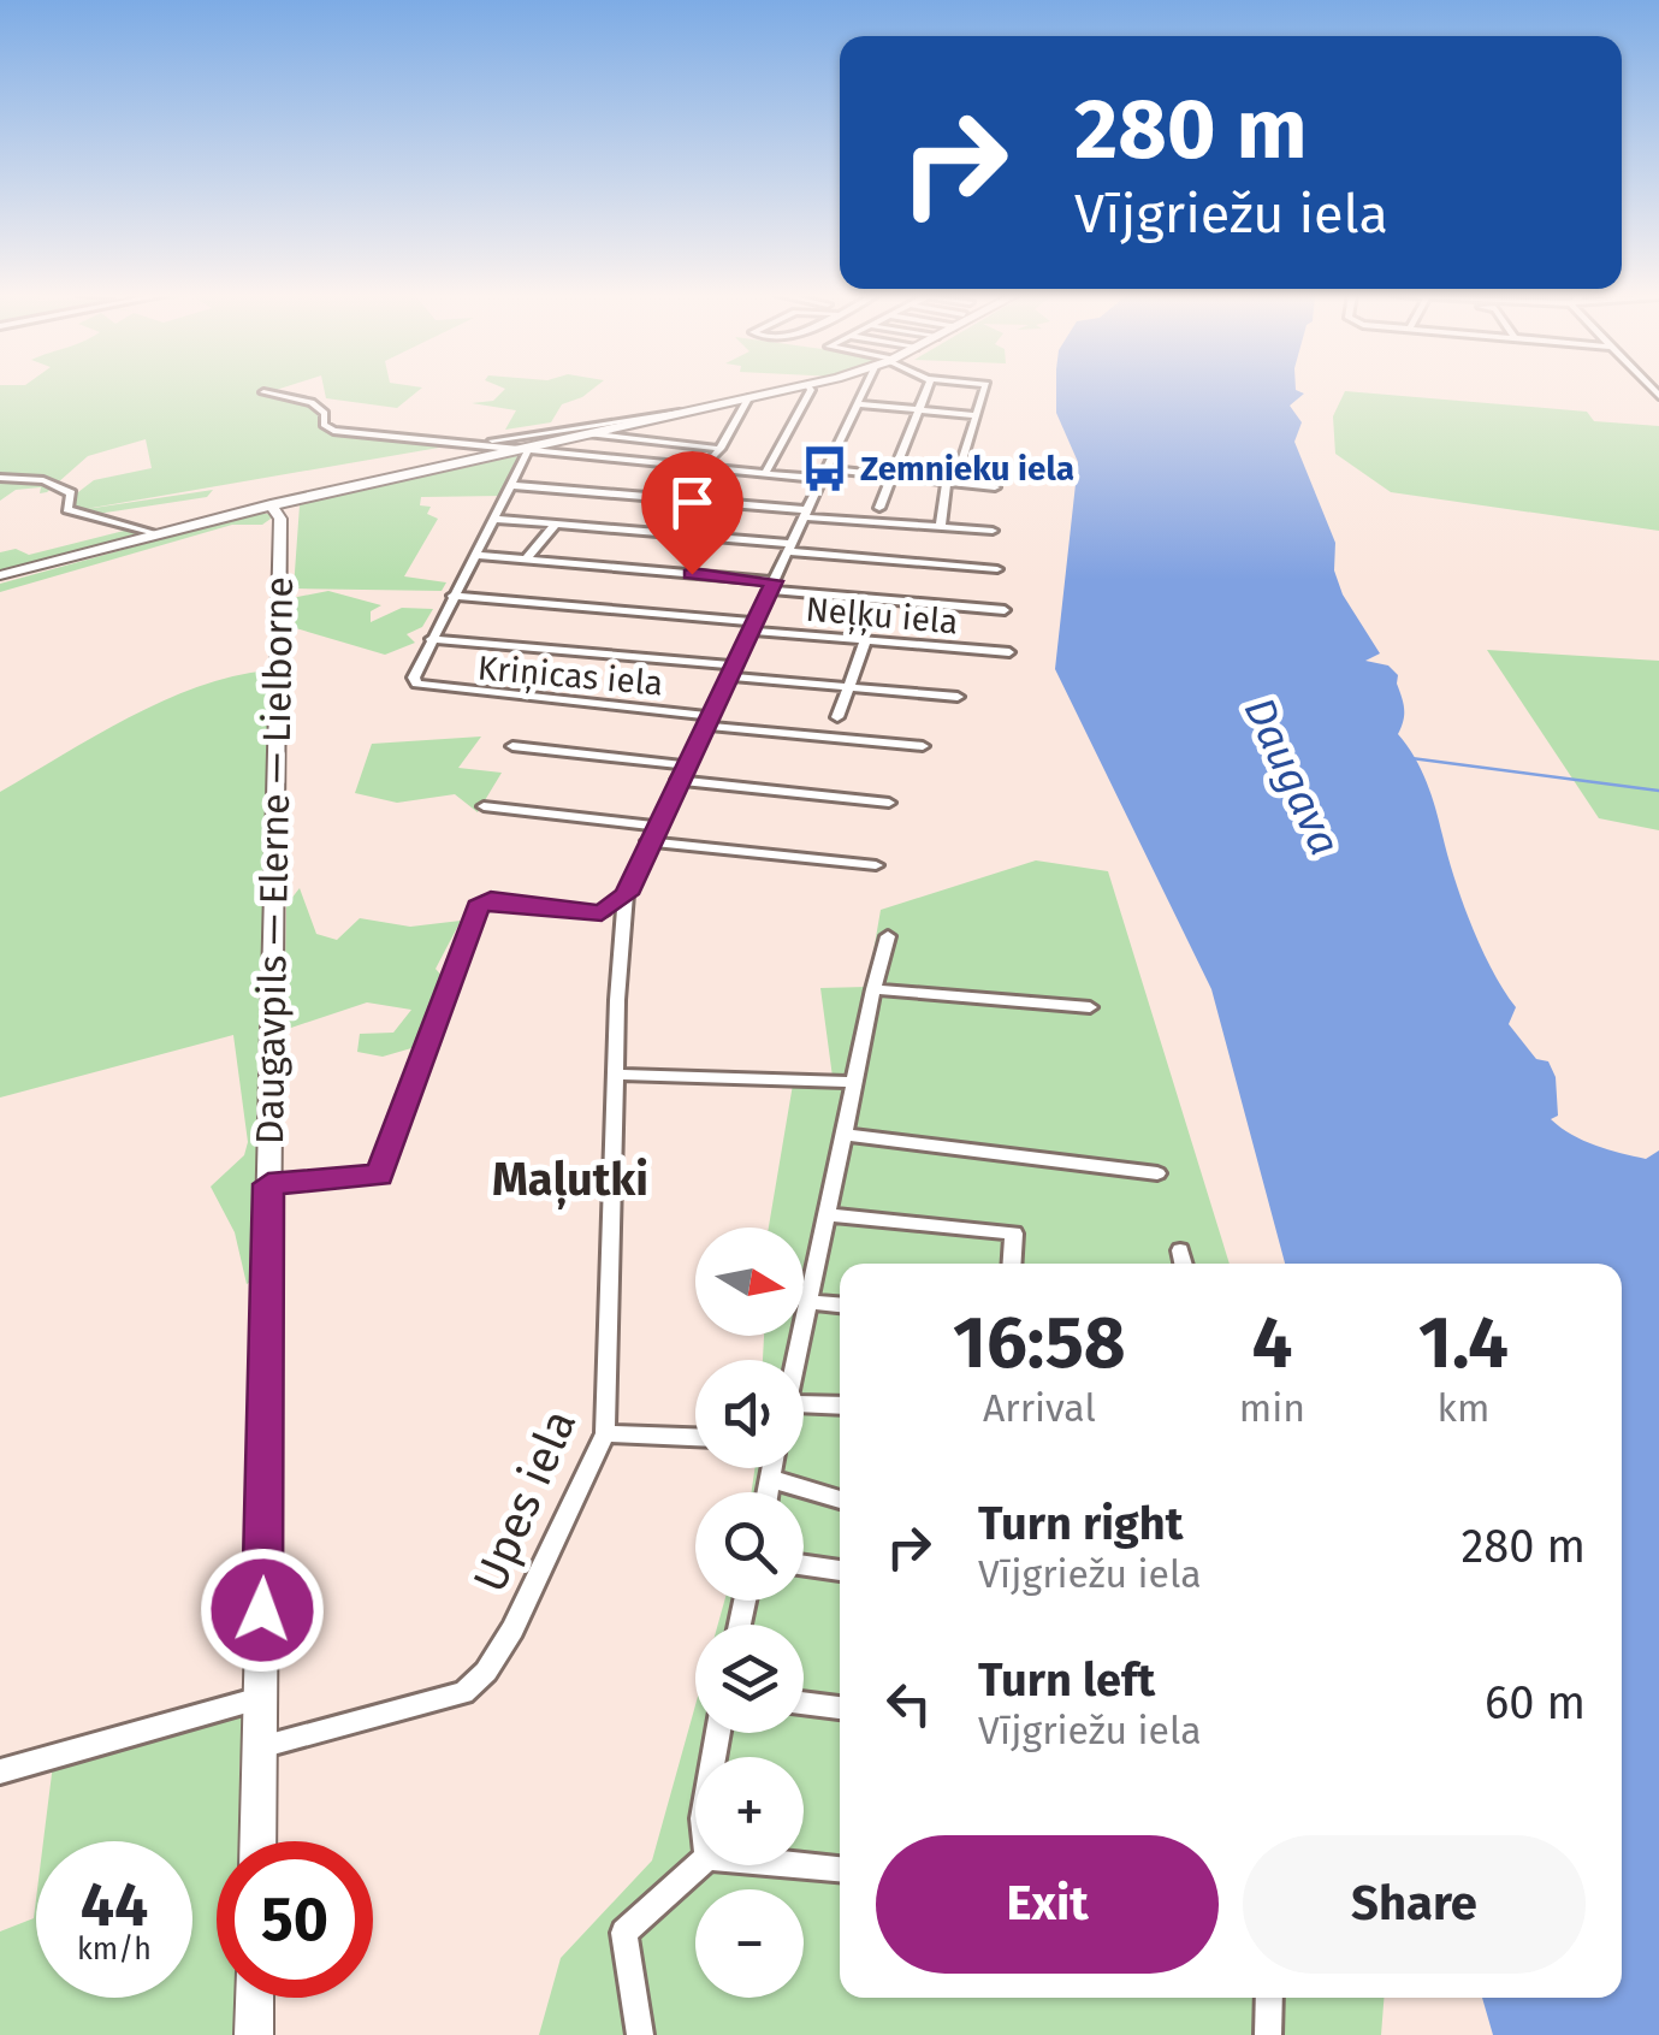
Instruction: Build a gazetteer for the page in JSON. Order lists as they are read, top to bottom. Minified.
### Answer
{"streets":{"main road":["Daugavpils — Elerne — Lielborne"],"street":["Neļķu iela","Kriņicas iela","Upes iela"]},"crossings":[["Daugavpils — Elerne — Lielborne","Upes iela"]],"districts":["Maļutki"],"water":["Daugava"],"places":{"bus stop":["Zemnieku iela"]},"north":"right","page":{"turn":["280 m","Vījgriežu iela"],"map_buttons":["+","−"],"eta":["16:58","Arrival","4","min","1.4","km"],"list":[{"name":"Turn right","note":"Vījgriežu iela","value":"280 m"},{"name":"Turn left","note":"Vījgriežu iela","value":"60 m"}],"buttons":["Exit","Share"],"speed":"44 km/h","limit":"50"}}
